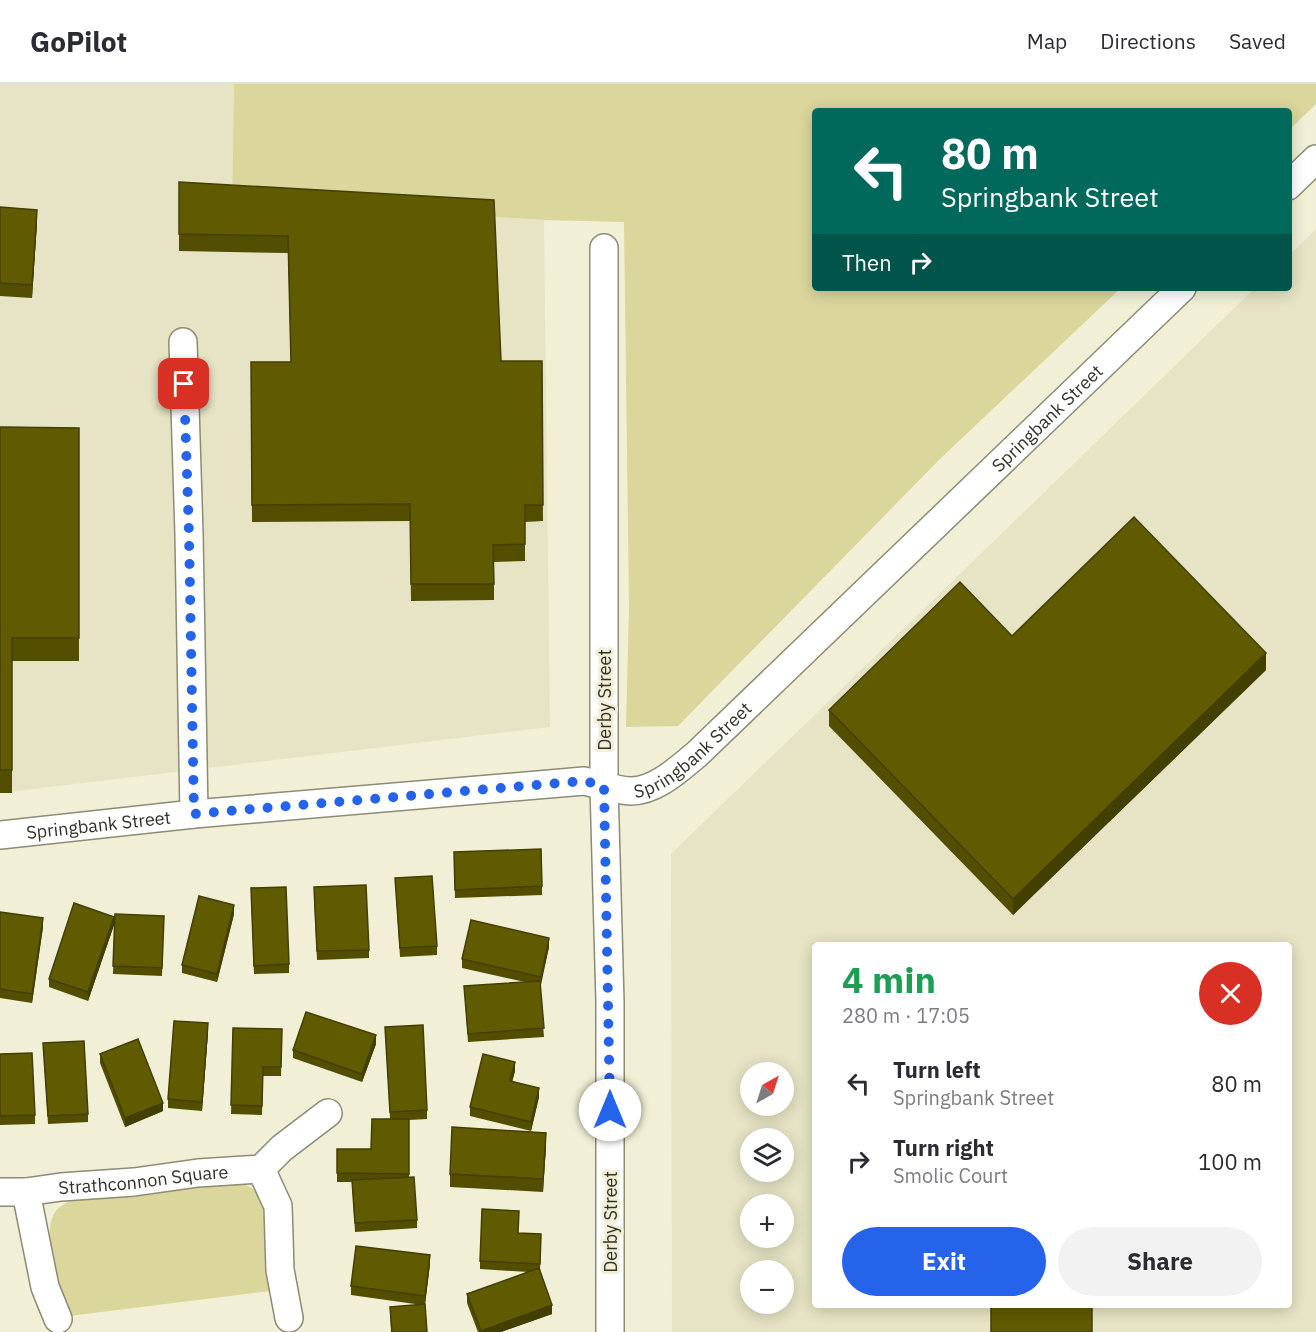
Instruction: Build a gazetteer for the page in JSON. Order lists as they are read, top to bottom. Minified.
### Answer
{"streets":{"street":["Springbank Street","Derby Street","Strathconnon Square"]},"crossings":[["Springbank Street","Derby Street"]],"north":"top right","page":{"header":"GoPilot","nav":["Map","Directions","Saved"],"turn":["80 m","Springbank Street"],"then":"Then","heading":["4 min","280 m · 17:05"],"list":[{"name":"Turn left","note":"Springbank Street","value":"80 m"},{"name":"Turn right","note":"Smolic Court","value":"100 m"}],"map_buttons":["+","−"],"buttons":["Exit","Share"]}}
